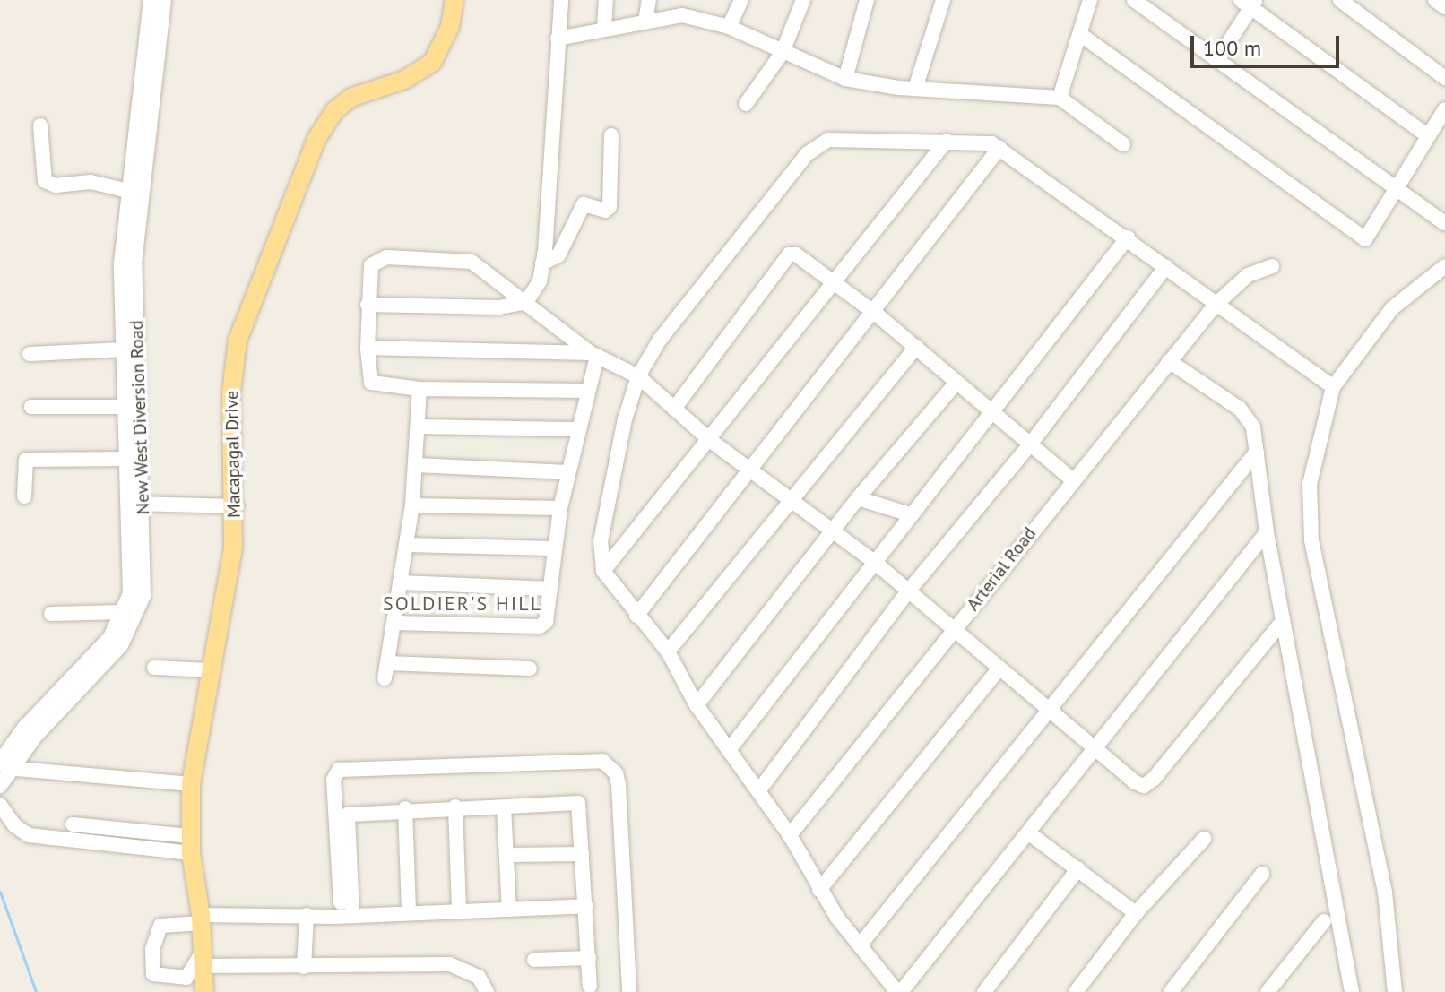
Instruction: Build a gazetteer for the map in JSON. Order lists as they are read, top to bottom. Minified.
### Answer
{"streets":{"main road":["Macapagal Drive"],"street":["New West Diversion Road","Arterial Road"]},"districts":["SOLDIER'S HILL"],"scale_bar":"100 m"}
